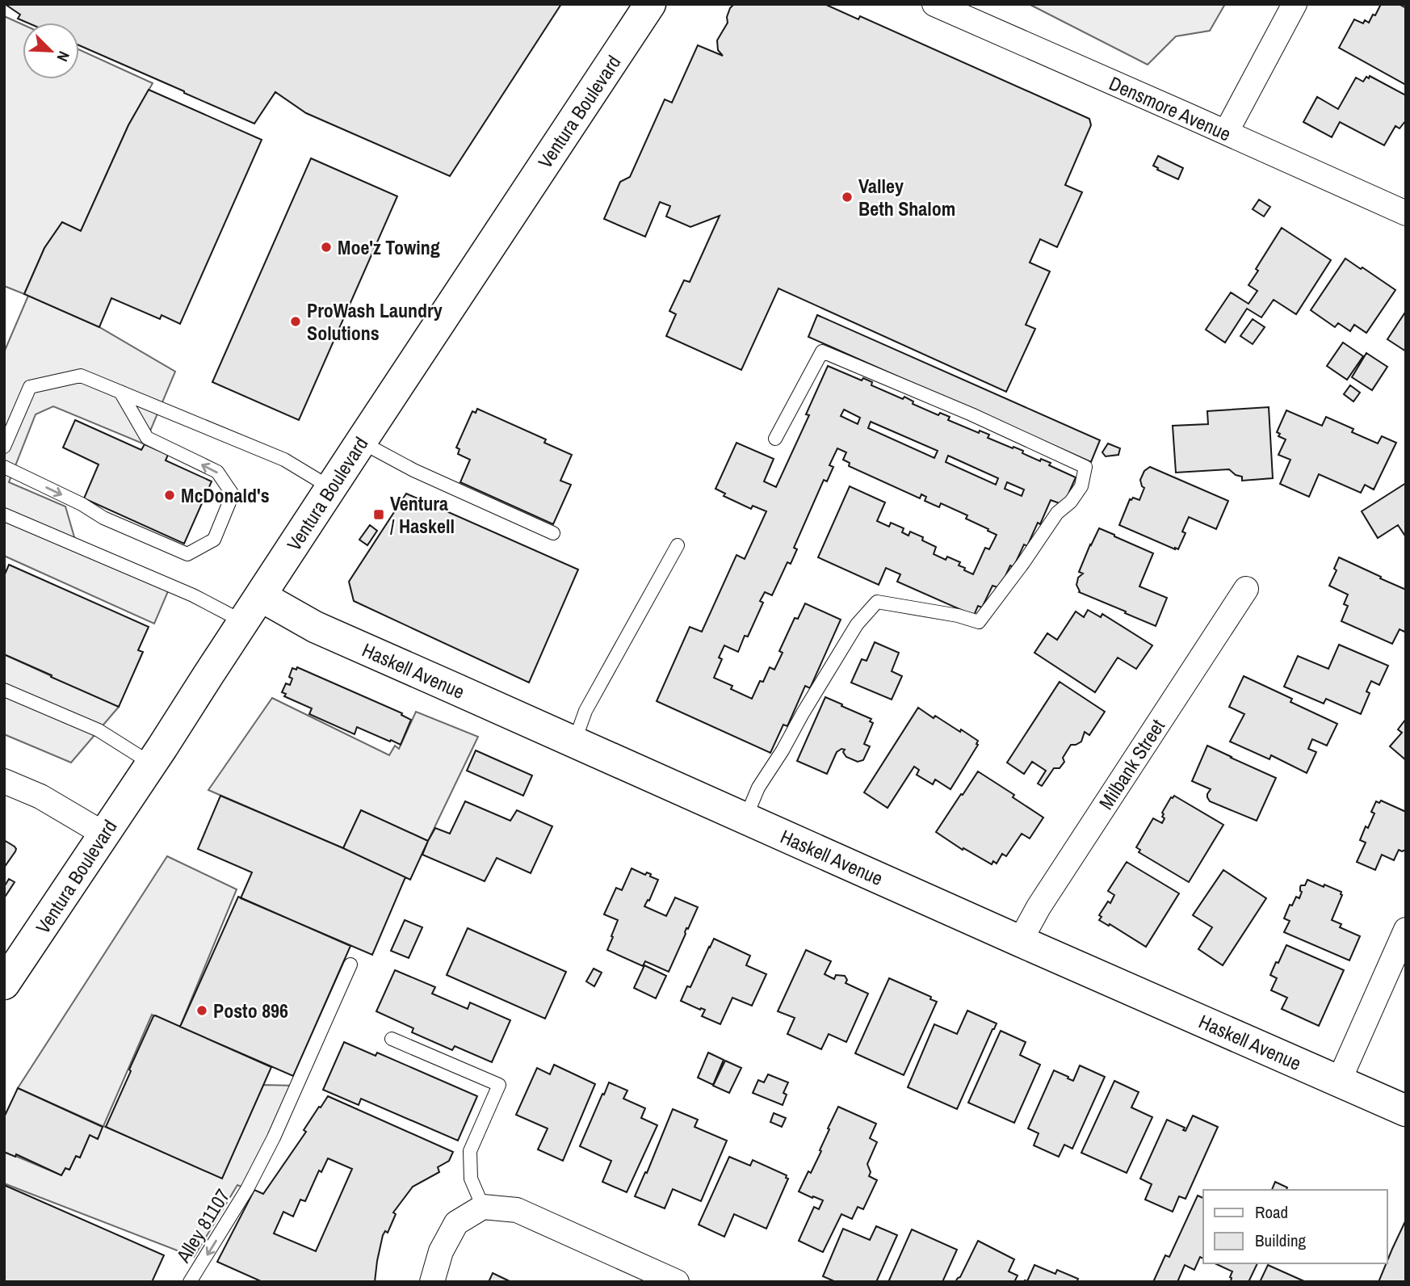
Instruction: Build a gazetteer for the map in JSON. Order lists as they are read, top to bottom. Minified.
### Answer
{"streets":{"street":["Densmore Avenue","Ventura Boulevard","Haskell Avenue","Milbank Street"],"lane":["Alley 81107"]},"crossings":[["Ventura Boulevard","Haskell Avenue"],["Haskell Avenue","Milbank Street"]],"one_way":["Alley 81107"],"places":{"other":["Valley Beth Shalom","Moe'z Towing","ProWash Laundry Solutions","McDonald's","Posto 896"],"transit":["Ventura / Haskell"]},"legend":["Road","Building"],"north":"bottom right"}
